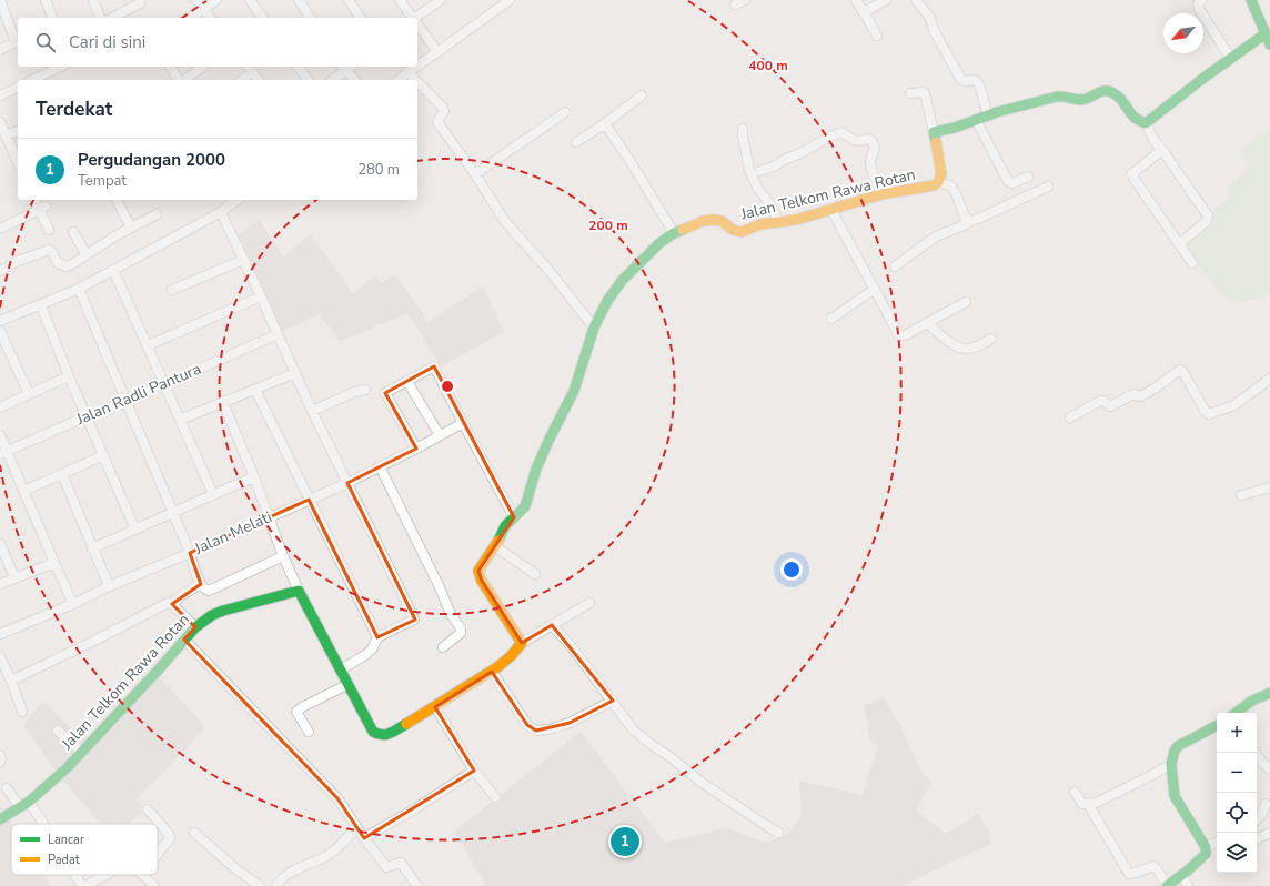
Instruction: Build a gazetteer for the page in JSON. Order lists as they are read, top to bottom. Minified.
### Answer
{"streets":{"street":["Jalan Telkom Rawa Rotan","Jalan Radli Pantura","Jalan Melati"]},"legend":["Lancar","Padat"],"north":"bottom left","page":{"search":"Cari di sini","heading":"Terdekat","list":[{"mark":"1","name":"Pergudangan 2000","note":"Tempat","value":"280 m"}],"map_buttons":["+","−"],"pins":"1"},"rings":["400 m","200 m"]}
